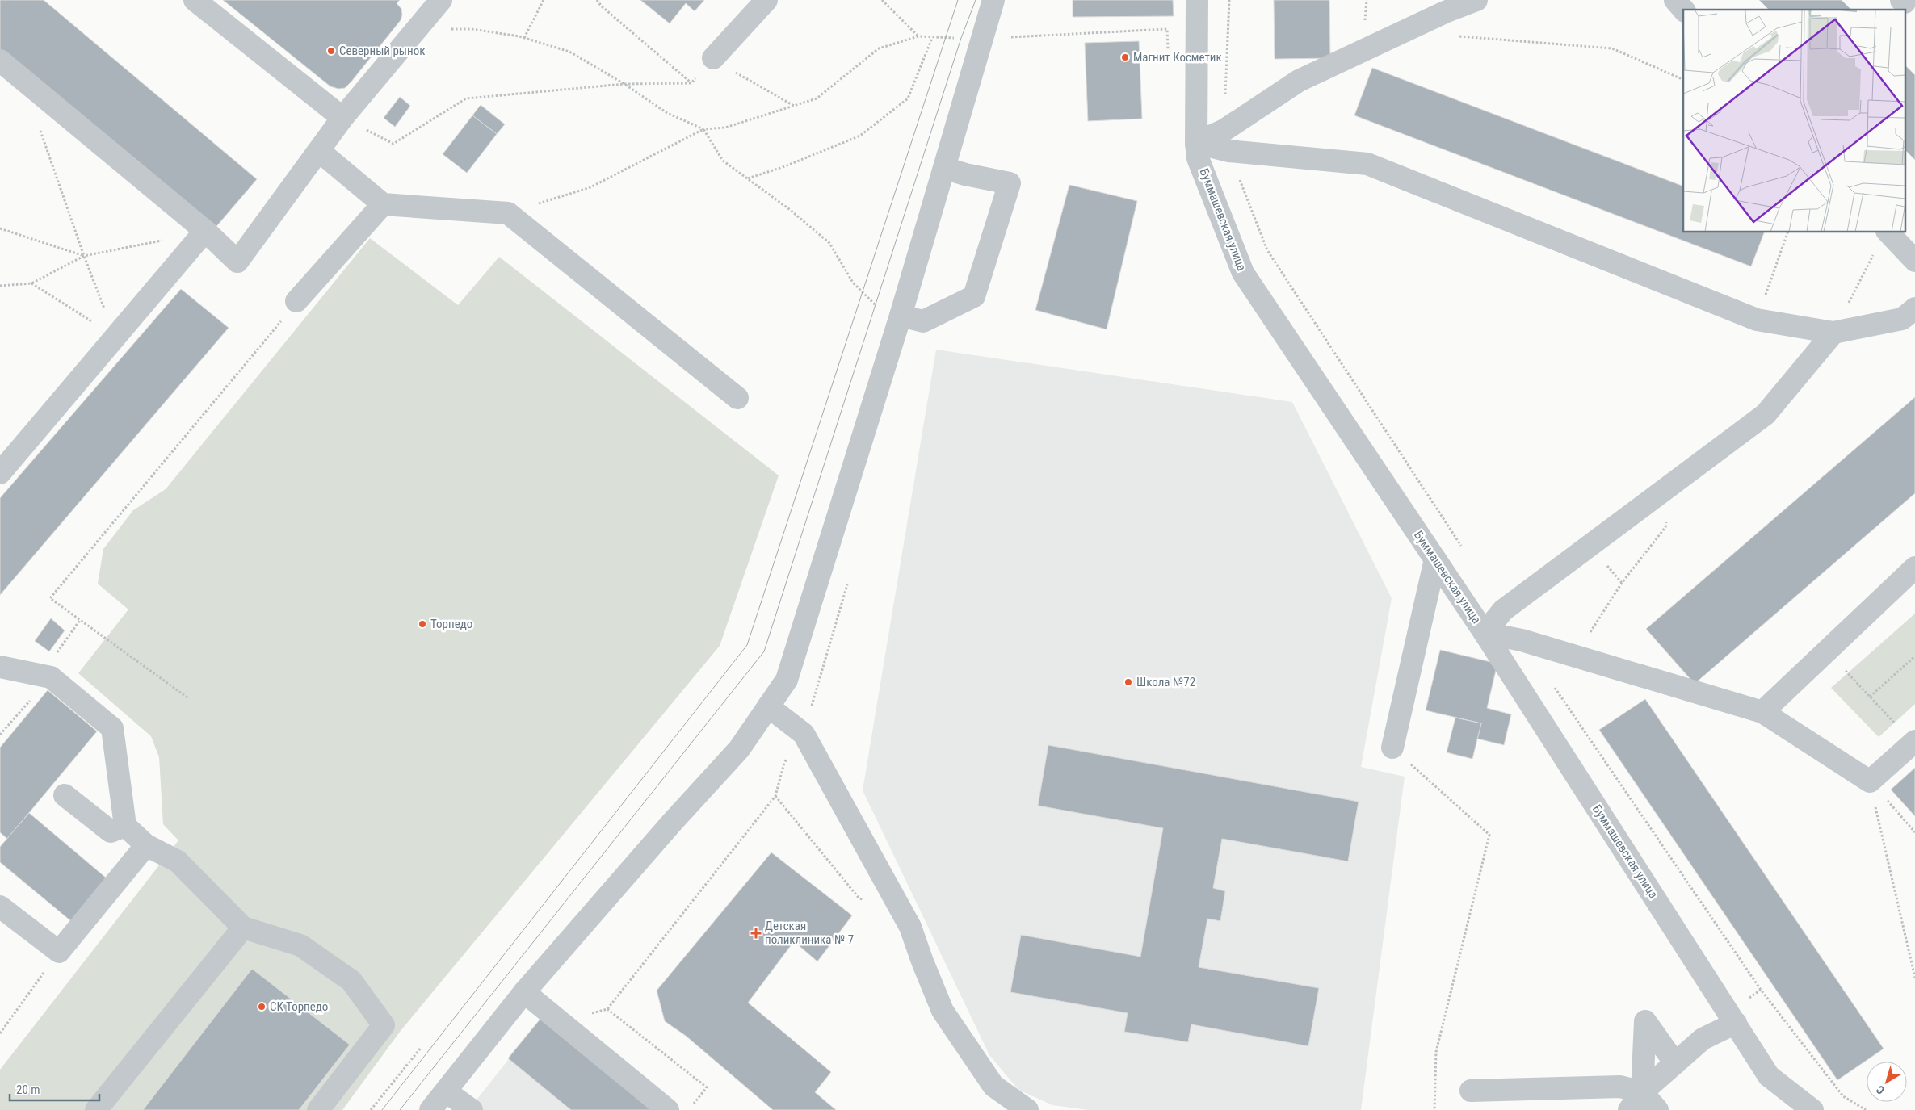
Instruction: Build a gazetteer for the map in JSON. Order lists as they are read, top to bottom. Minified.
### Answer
{"streets":{"street":["Буммашевская улица"]},"places":{"other":["Северный рынок","Магнит Косметик","Торпедо","Школа №72","СК Торпедо"],"health":["Детская поликлиника № 7"]},"scale_bar":"20 m","north":"bottom left"}
